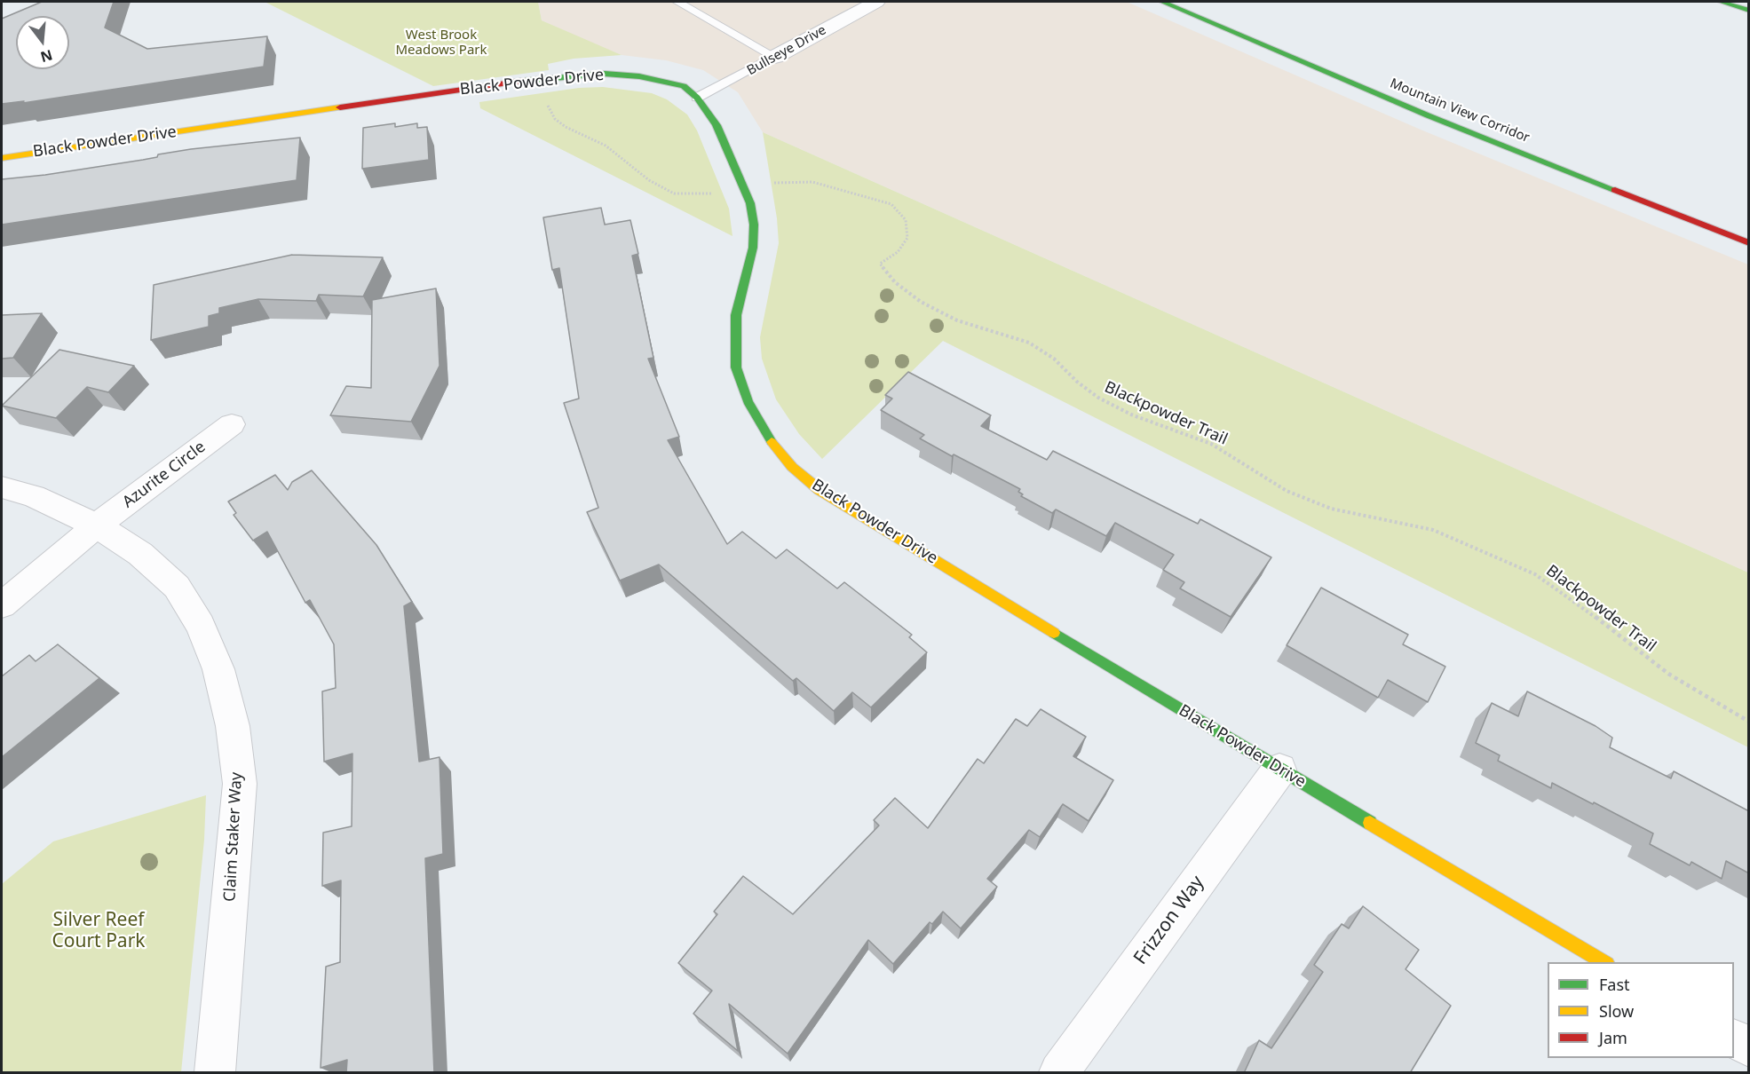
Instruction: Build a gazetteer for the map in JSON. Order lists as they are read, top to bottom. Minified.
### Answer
{"streets":{"main road":["Black Powder Drive","Mountain View Corridor"],"street":["Bullseye Drive","Azurite Circle","Claim Staker Way","Frizzon Way"],"path":["Blackpowder Trail"]},"crossings":[["Bullseye Drive","Black Powder Drive"],["Black Powder Drive","Blackpowder Trail"],["Black Powder Drive","Frizzon Way"],["Azurite Circle","Claim Staker Way"]],"parks":["West Brook Meadows Park","Silver Reef Court Park"],"legend":["Fast","Slow","Jam"],"north":"bottom"}
